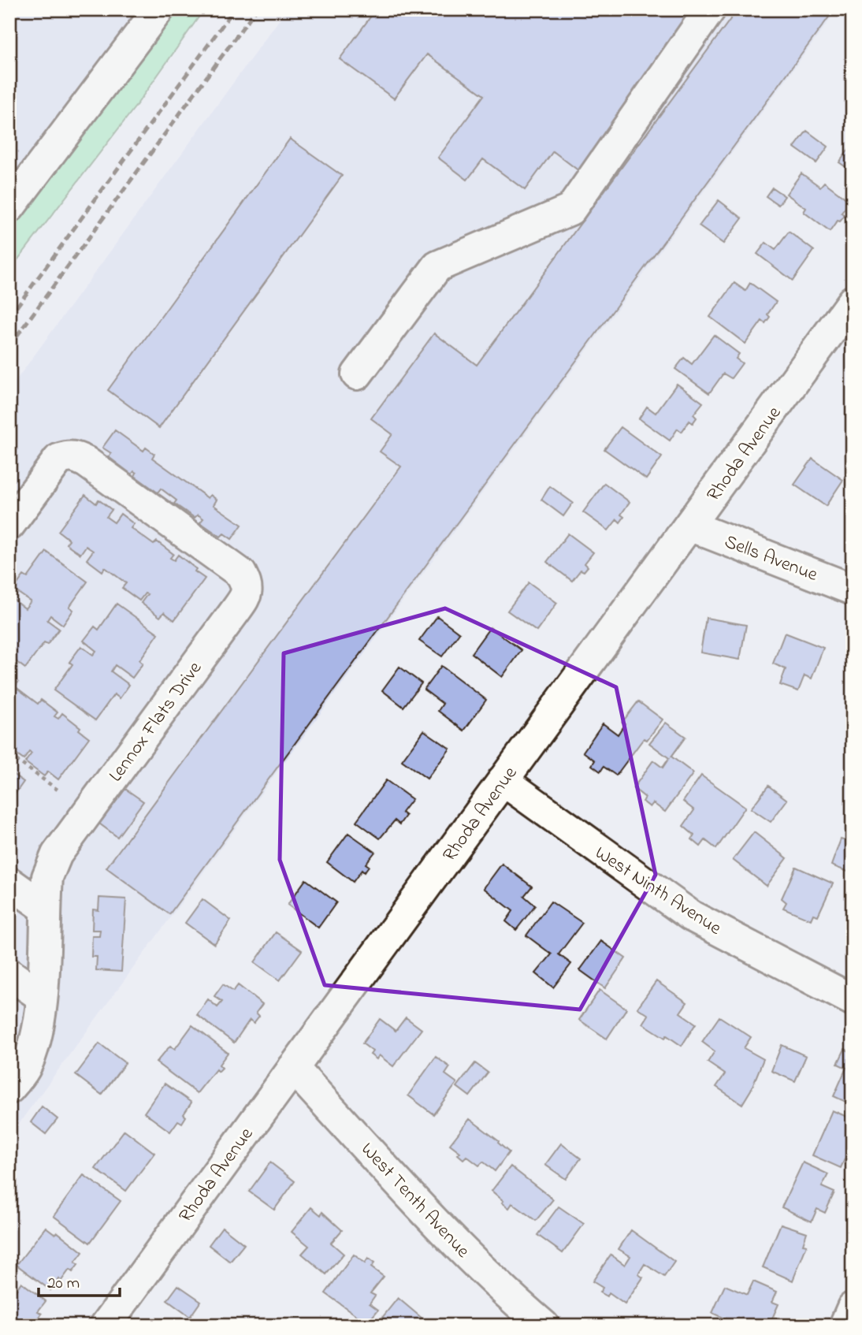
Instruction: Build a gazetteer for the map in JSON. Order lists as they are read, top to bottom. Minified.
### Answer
{"streets":{"street":["Rhoda Avenue","Sells Avenue","Lennox Flats Drive","West Ninth Avenue","West Tenth Avenue"]},"crossings":[["Rhoda Avenue","Sells Avenue"],["Rhoda Avenue","West Ninth Avenue"],["Rhoda Avenue","West Tenth Avenue"]],"scale_bar":"20 m"}
